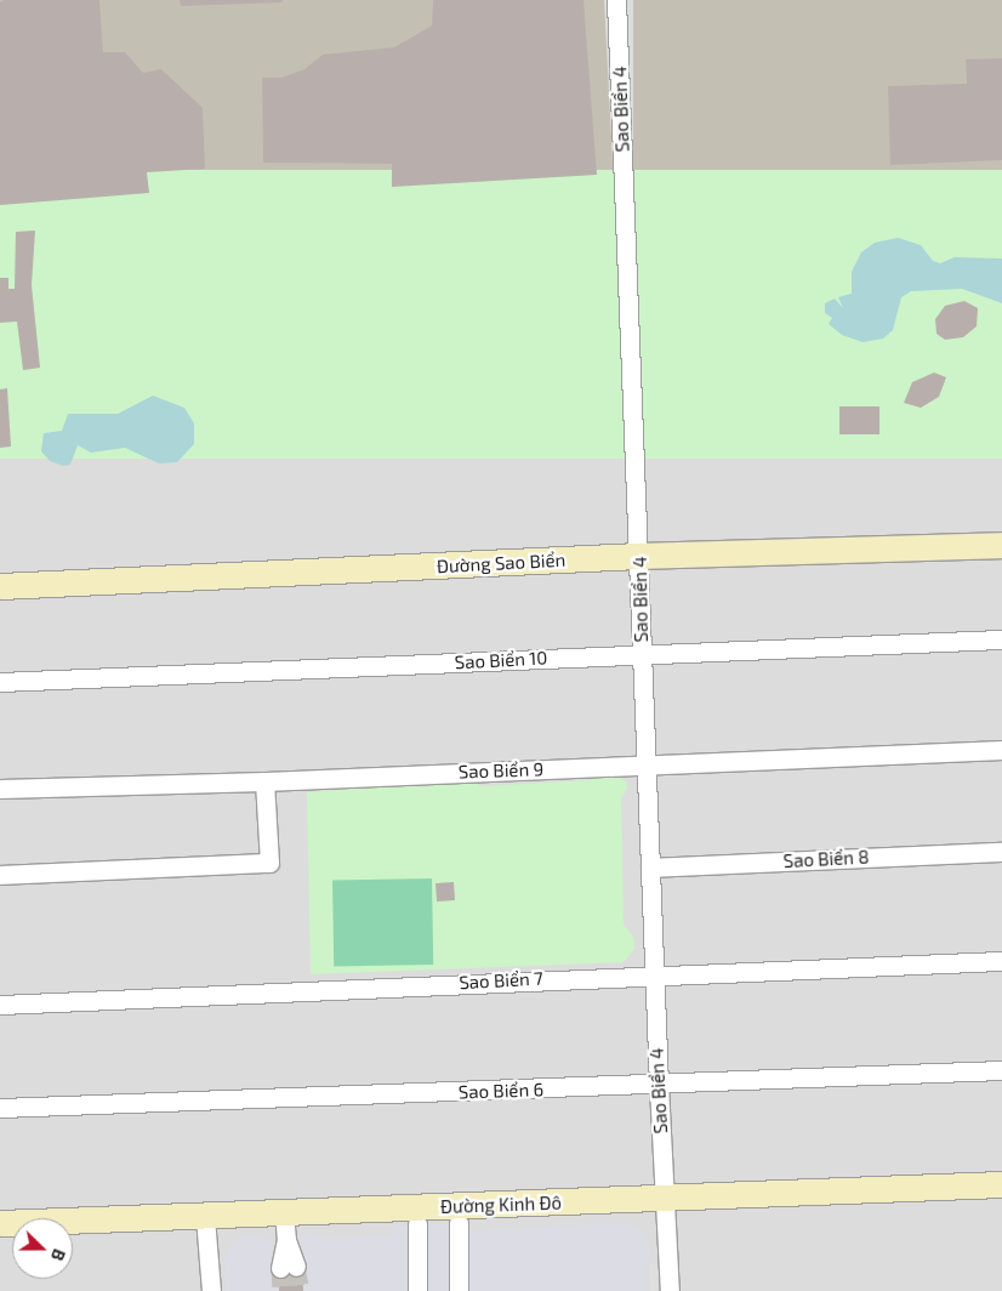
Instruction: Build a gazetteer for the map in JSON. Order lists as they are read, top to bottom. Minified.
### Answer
{"streets":{"street":["Sao Biển 4","Đường Sao Biển","Sao Biển 10","Sao Biển 9","Sao Biển 8","Sao Biển 7","Sao Biển 6","Đường Kinh Đô"]},"crossings":[["Sao Biển 4","Đường Sao Biển"],["Sao Biển 4","Sao Biển 10"],["Sao Biển 4","Sao Biển 9"],["Sao Biển 4","Sao Biển 8"],["Sao Biển 4","Sao Biển 7"],["Sao Biển 4","Sao Biển 6"],["Sao Biển 4","Đường Kinh Đô"]],"north":"right"}
